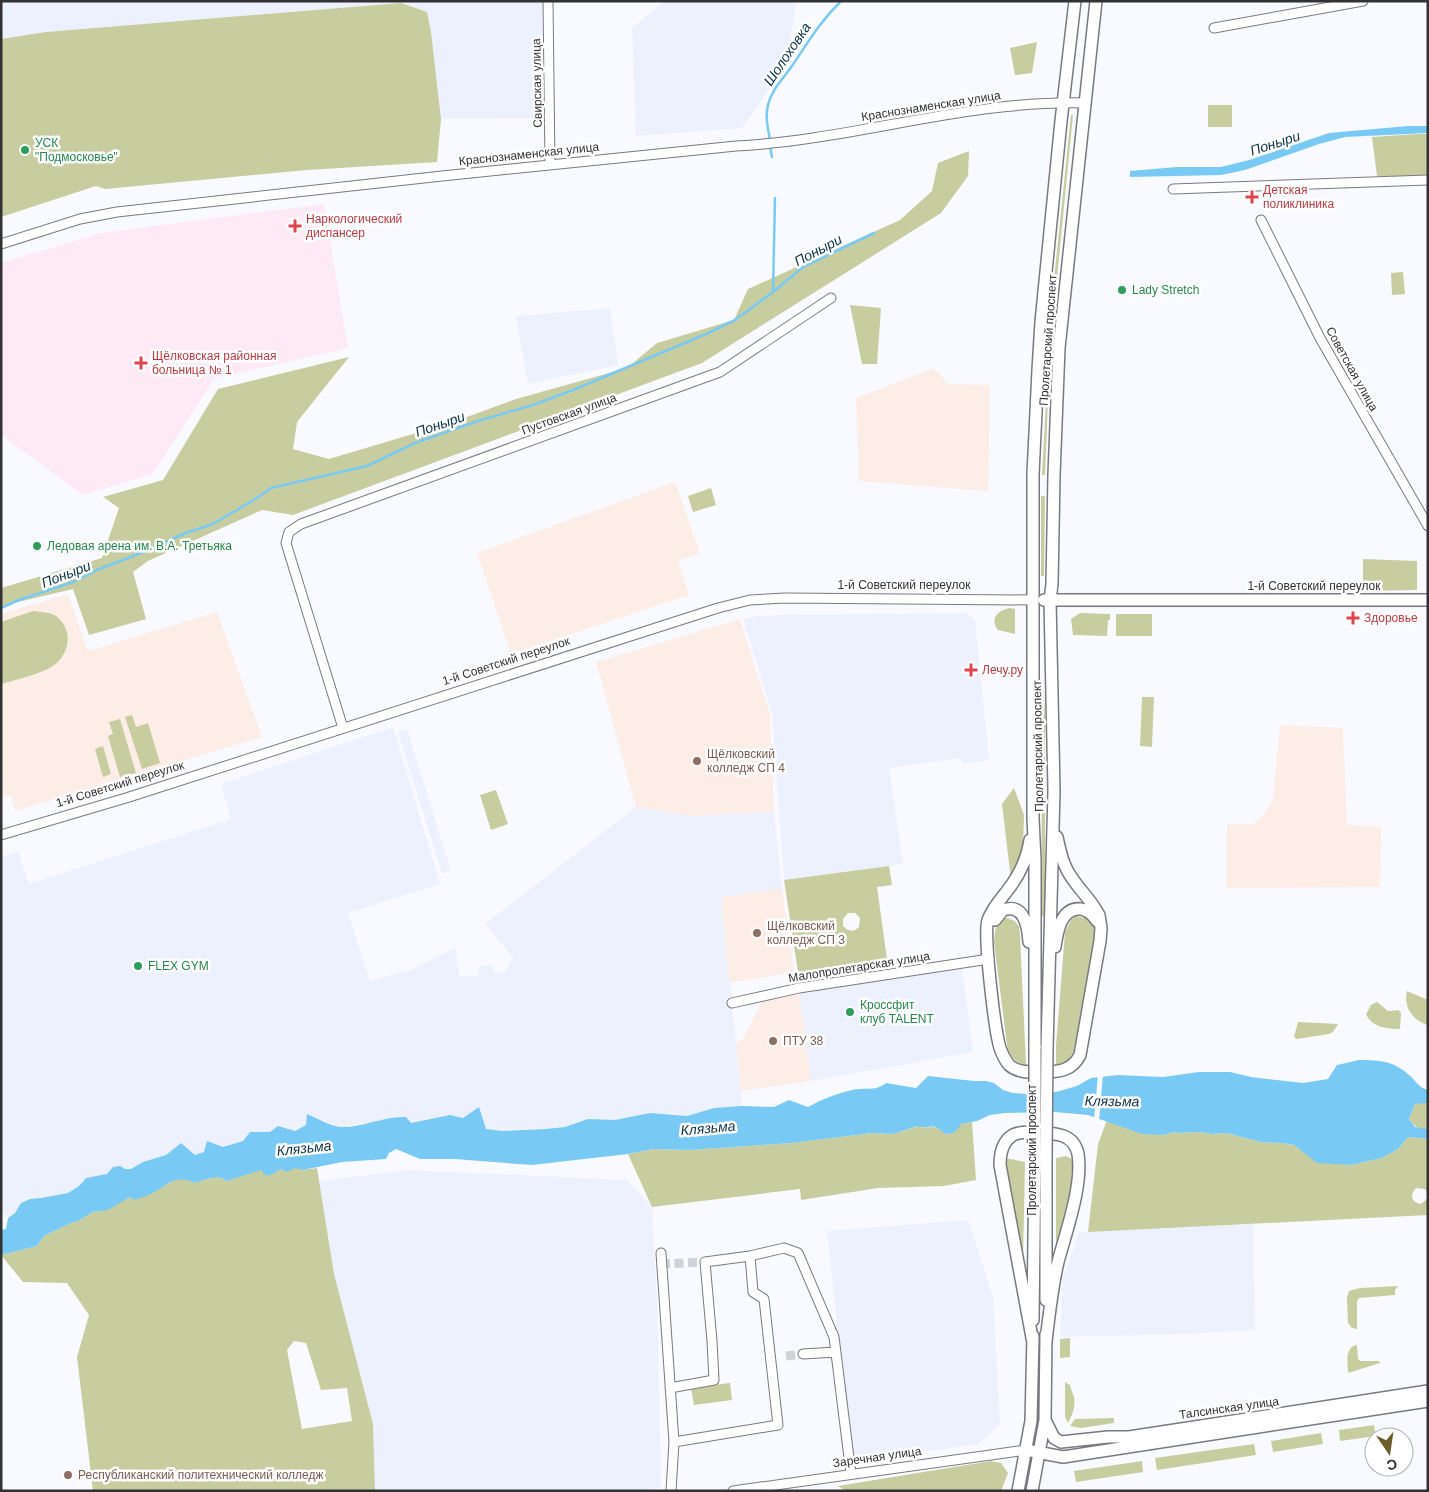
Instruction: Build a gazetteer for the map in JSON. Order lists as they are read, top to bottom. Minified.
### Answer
{"streets":{"main road":["Пролетарский проспект","1-й Советский переулок","Талсинская улица"],"street":["Свирская улица","Краснознаменская улица","Советская улица","Пустовская улица","Малопролетарская улица","Заречная улица"]},"crossings":[["Свирская улица","Краснознаменская улица"],["Краснознаменская улица","Пролетарский проспект"],["Пролетарский проспект","1-й Советский переулок"],["Пролетарский проспект","Талсинская улица"],["Пролетарский проспект","Заречная улица"],["Пустовская улица","1-й Советский переулок"],["Талсинская улица","Заречная улица"]],"water":["Шолоховка","Поныри","Клязьма"],"places":{"other":["УСК \"Подмосковье\"","Lady Stretch","Ледовая арена им. В.А. Третьяка","Щёлковский колледж СП 4","Щёлковский колледж СП 3","FLEX GYM","Кроссфит клуб TALENT","ПТУ 38","Республиканский политехнический колледж"],"health":["Детская поликлиника","Наркологический диспансер","Щёлковская районная больница № 1","Здоровье","Лечу.ру"]},"north":"bottom"}
